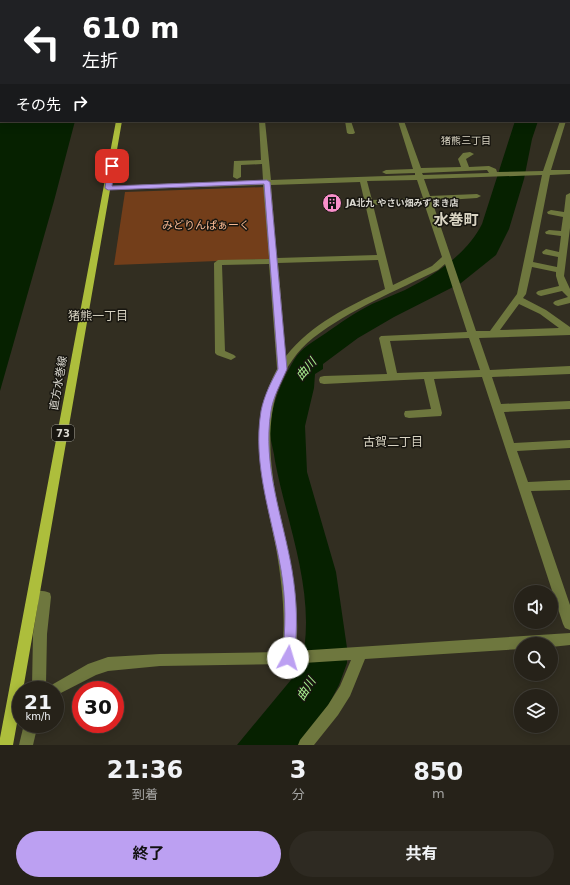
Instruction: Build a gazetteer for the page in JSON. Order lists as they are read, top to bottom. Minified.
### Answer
{"streets":{"main road":["直方水巻線","73"]},"districts":["猪熊三丁目","水巻町","猪熊一丁目","古賀二丁目"],"water":["曲川"],"parks":["みどりんぱぁーく"],"places":{"building":["JA北九 やさい畑みずまき店"]},"page":{"turn":["610 m","左折"],"then":"その先","speed":"21 km/h","limit":"30","eta":["21:36","到着","3","分","850","m"],"buttons":["終了","共有"]}}
